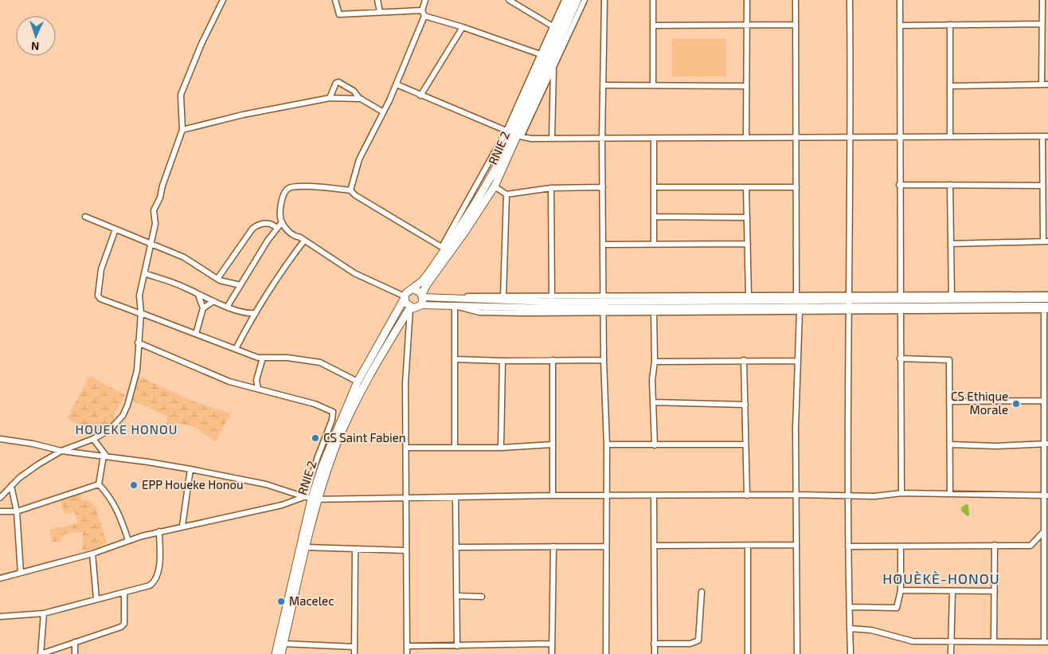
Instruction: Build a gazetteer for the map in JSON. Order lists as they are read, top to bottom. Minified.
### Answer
{"streets":{"highway":["RNIE 2"]},"districts":["HOUEKE HONOU","HOUÈKÈ-HONOU"],"places":["CS Ethique Morale","CS Saint Fabien","EPP Houeke Honou","Macelec"],"north":"bottom"}
